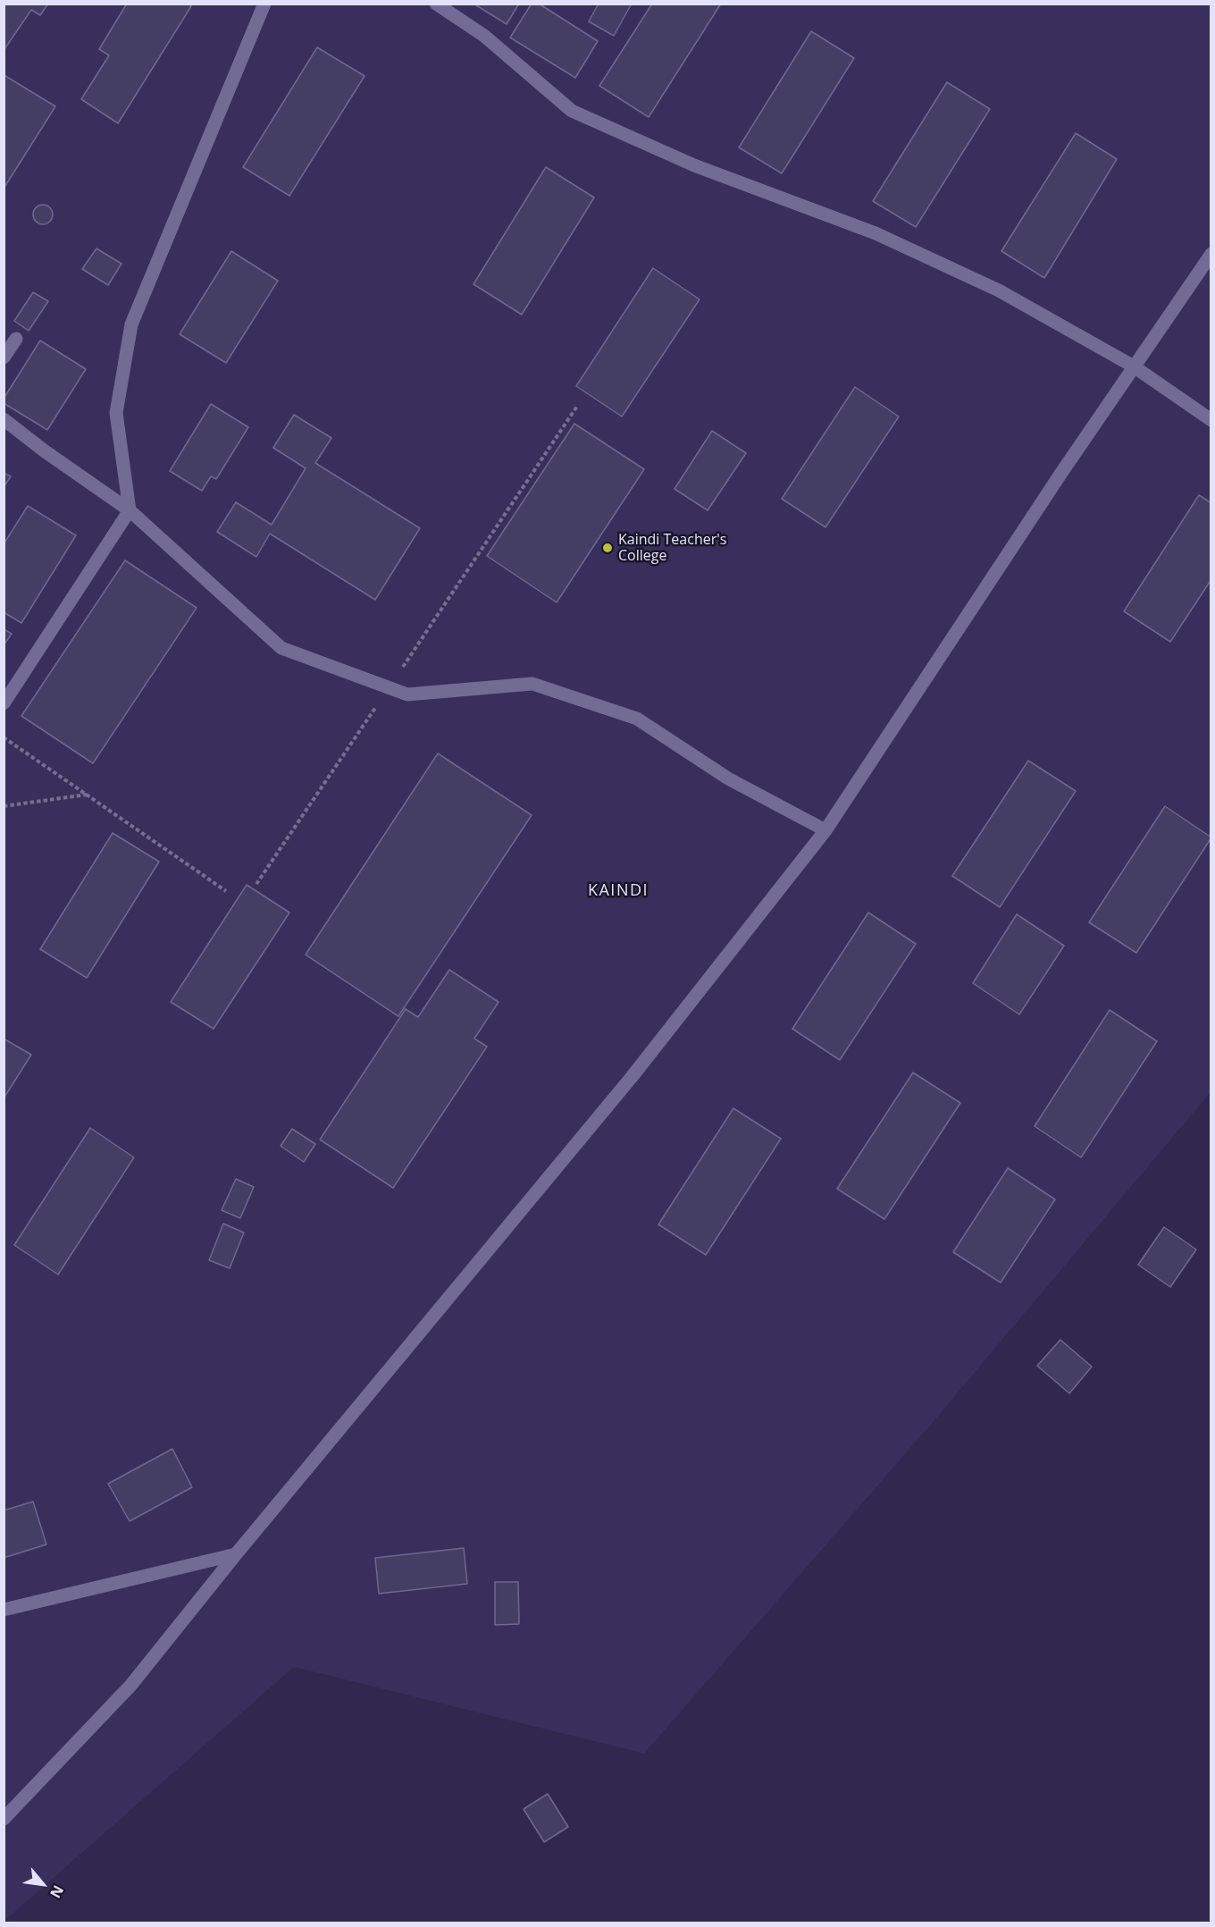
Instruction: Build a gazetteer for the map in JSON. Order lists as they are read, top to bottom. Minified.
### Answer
{"districts":["KAINDI"],"places":["Kaindi Teacher's College"],"north":"bottom right"}
